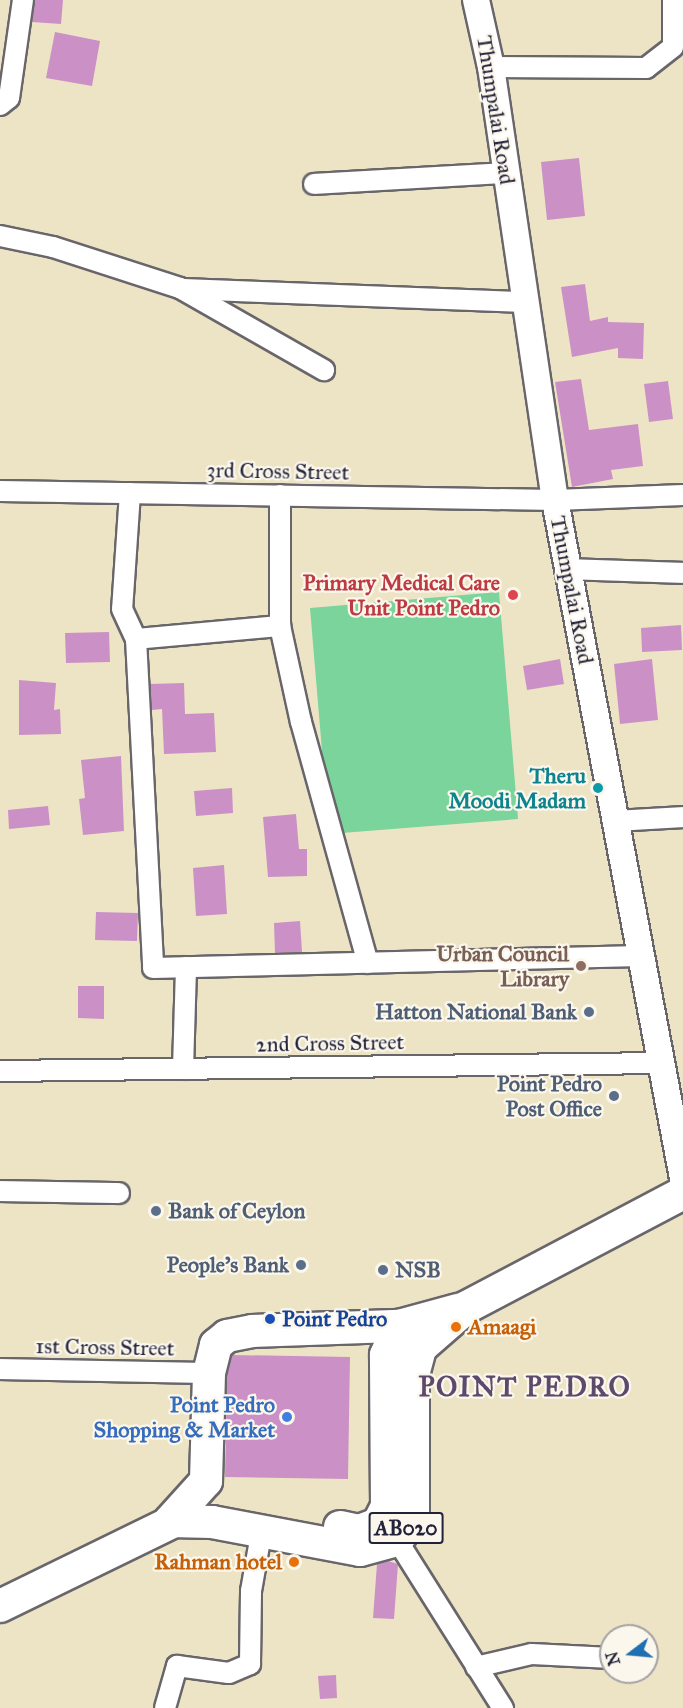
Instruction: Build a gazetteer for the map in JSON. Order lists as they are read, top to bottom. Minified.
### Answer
{"streets":{"main road":["AB020"],"street":["Thumpalai Road","3rd Cross Street","2nd Cross Street","1st Cross Street"]},"crossings":[["Thumpalai Road","3rd Cross Street"],["Thumpalai Road","2nd Cross Street"],["1st Cross Street","AB020"]],"districts":["POINT PEDRO"],"places":["Primary Medical Care Unit Point Pedro","Theru Moodi Madam","Urban Council Library","Hatton National Bank","Point Pedro Post Office","Bank of Ceylon","People's Bank","NSB","Point Pedro","Amaagi","Point Pedro Shopping & Market","Rahman hotel"],"north":"left"}
